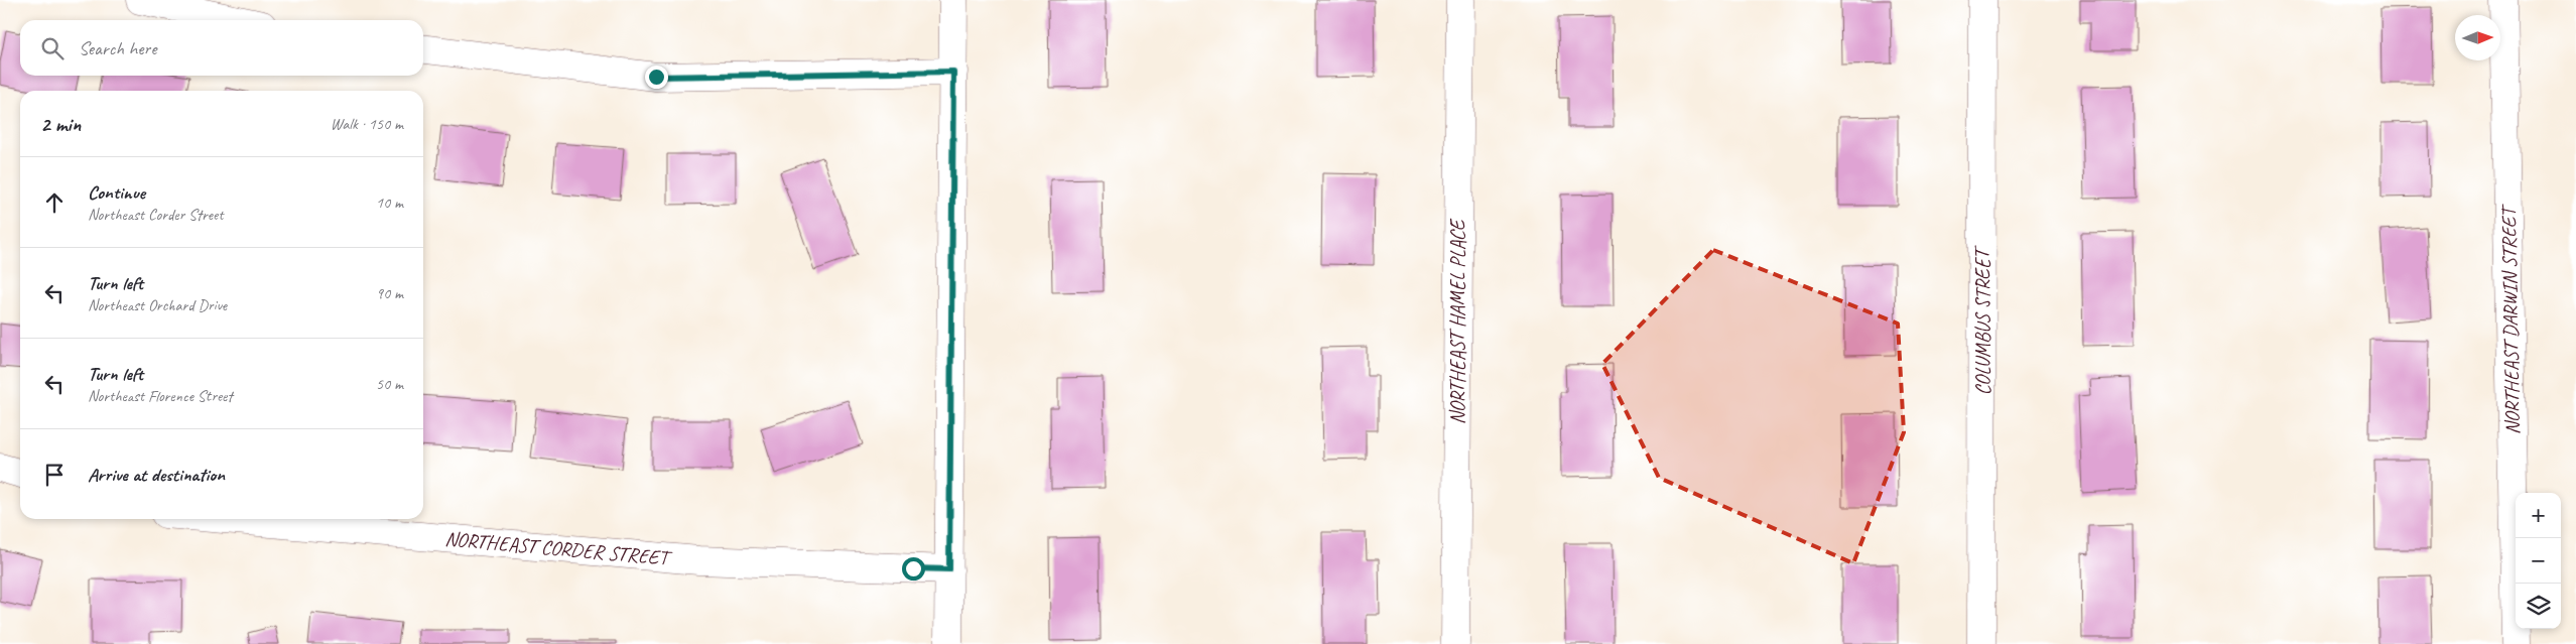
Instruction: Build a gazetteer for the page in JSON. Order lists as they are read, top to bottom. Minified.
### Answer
{"streets":{"street":["NORTHEAST DARWIN STREET","NORTHEAST HAMEL PLACE","COLUMBUS STREET","NORTHEAST CORDER STREET"]},"north":"right","page":{"search":"Search here","heading":["2 min","Walk · 150 m"],"list":[["Continue","Northeast Corder Street","10 m"],["Turn left","Northeast Orchard Drive","90 m"],["Turn left","Northeast Florence Street","50 m"],"Arrive at destination"],"map_buttons":["+","−"]}}
